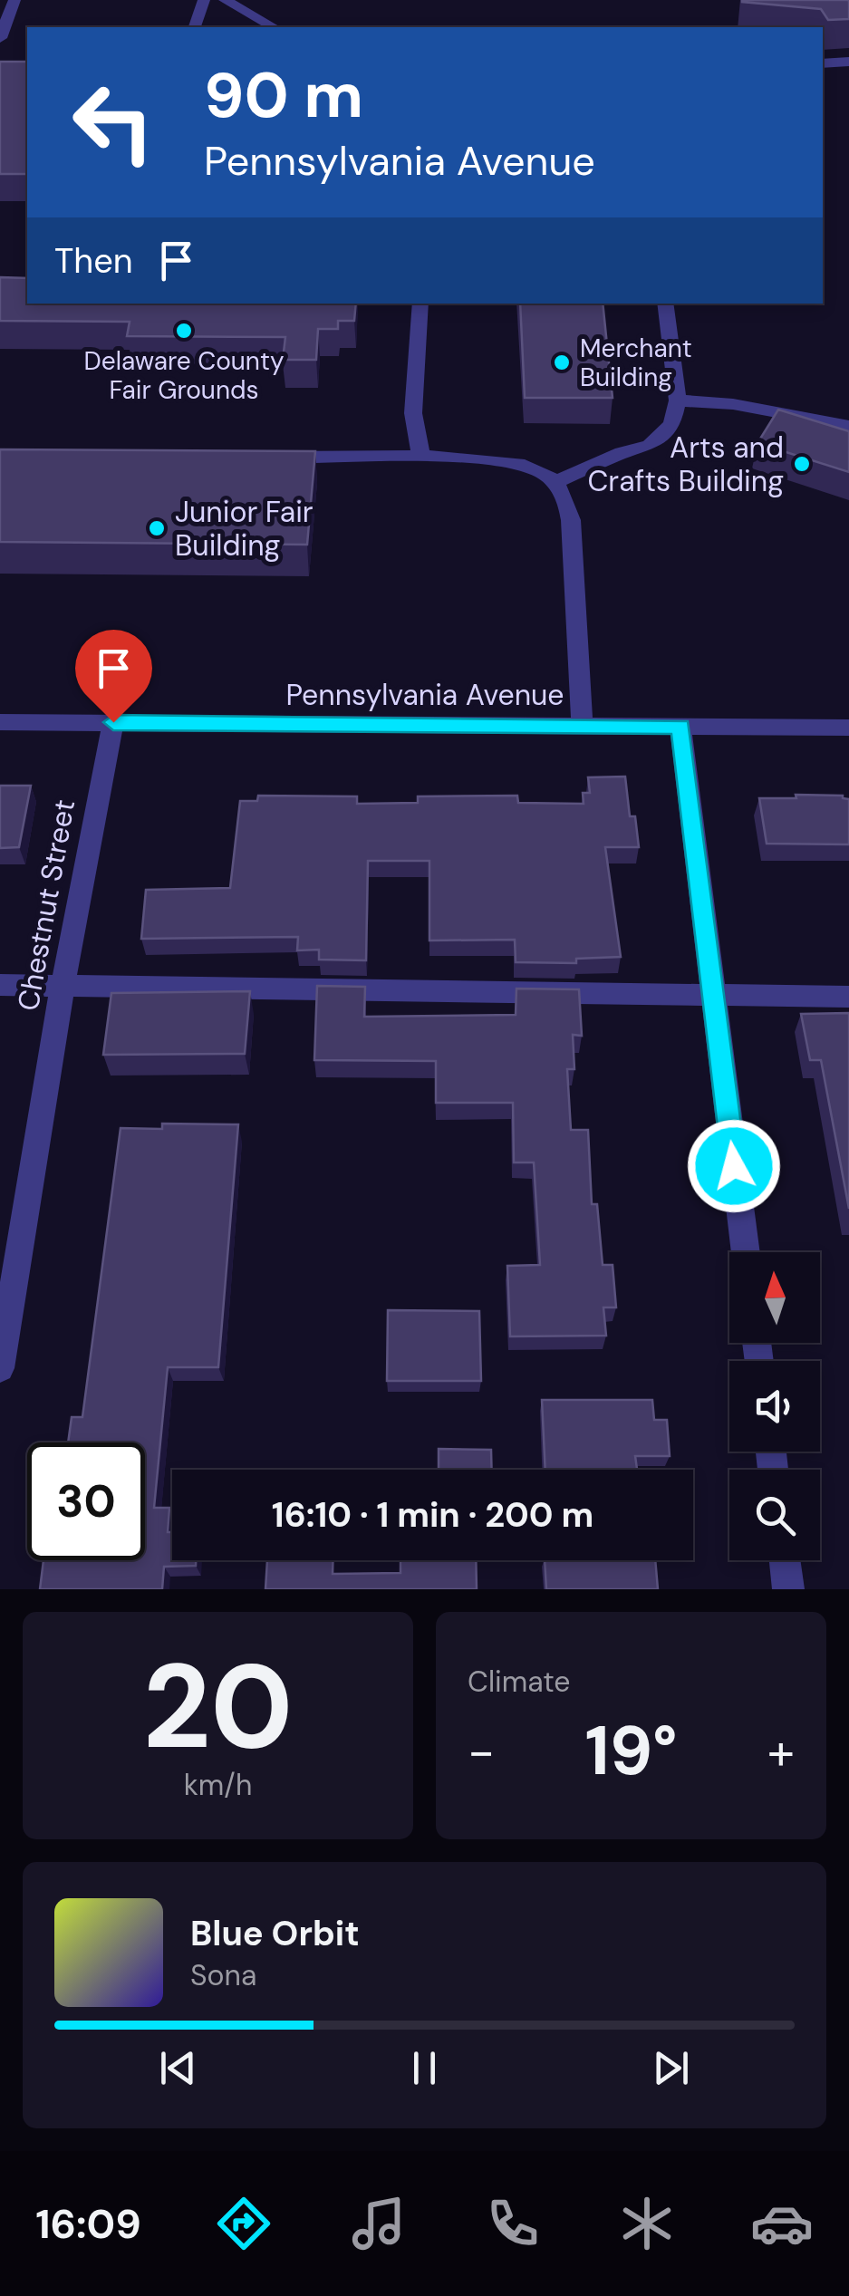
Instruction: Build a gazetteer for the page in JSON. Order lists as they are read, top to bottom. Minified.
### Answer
{"streets":{"street":["Pennsylvania Avenue","Chestnut Street"]},"crossings":[["Pennsylvania Avenue","Chestnut Street"]],"places":["Delaware County Fair Grounds","Merchant Building","Arts and Crafts Building","Junior Fair Building"],"north":"top","page":{"turn":["90 m","Pennsylvania Avenue"],"then":"Then","limit":"30","trip":"16:10 · 1 min · 200 m","tile":[["20","km/h"],"Climate"],"heat":["−","19°","+"],"song":["Blue Orbit","Sona"],"tabs":"16:09"}}
